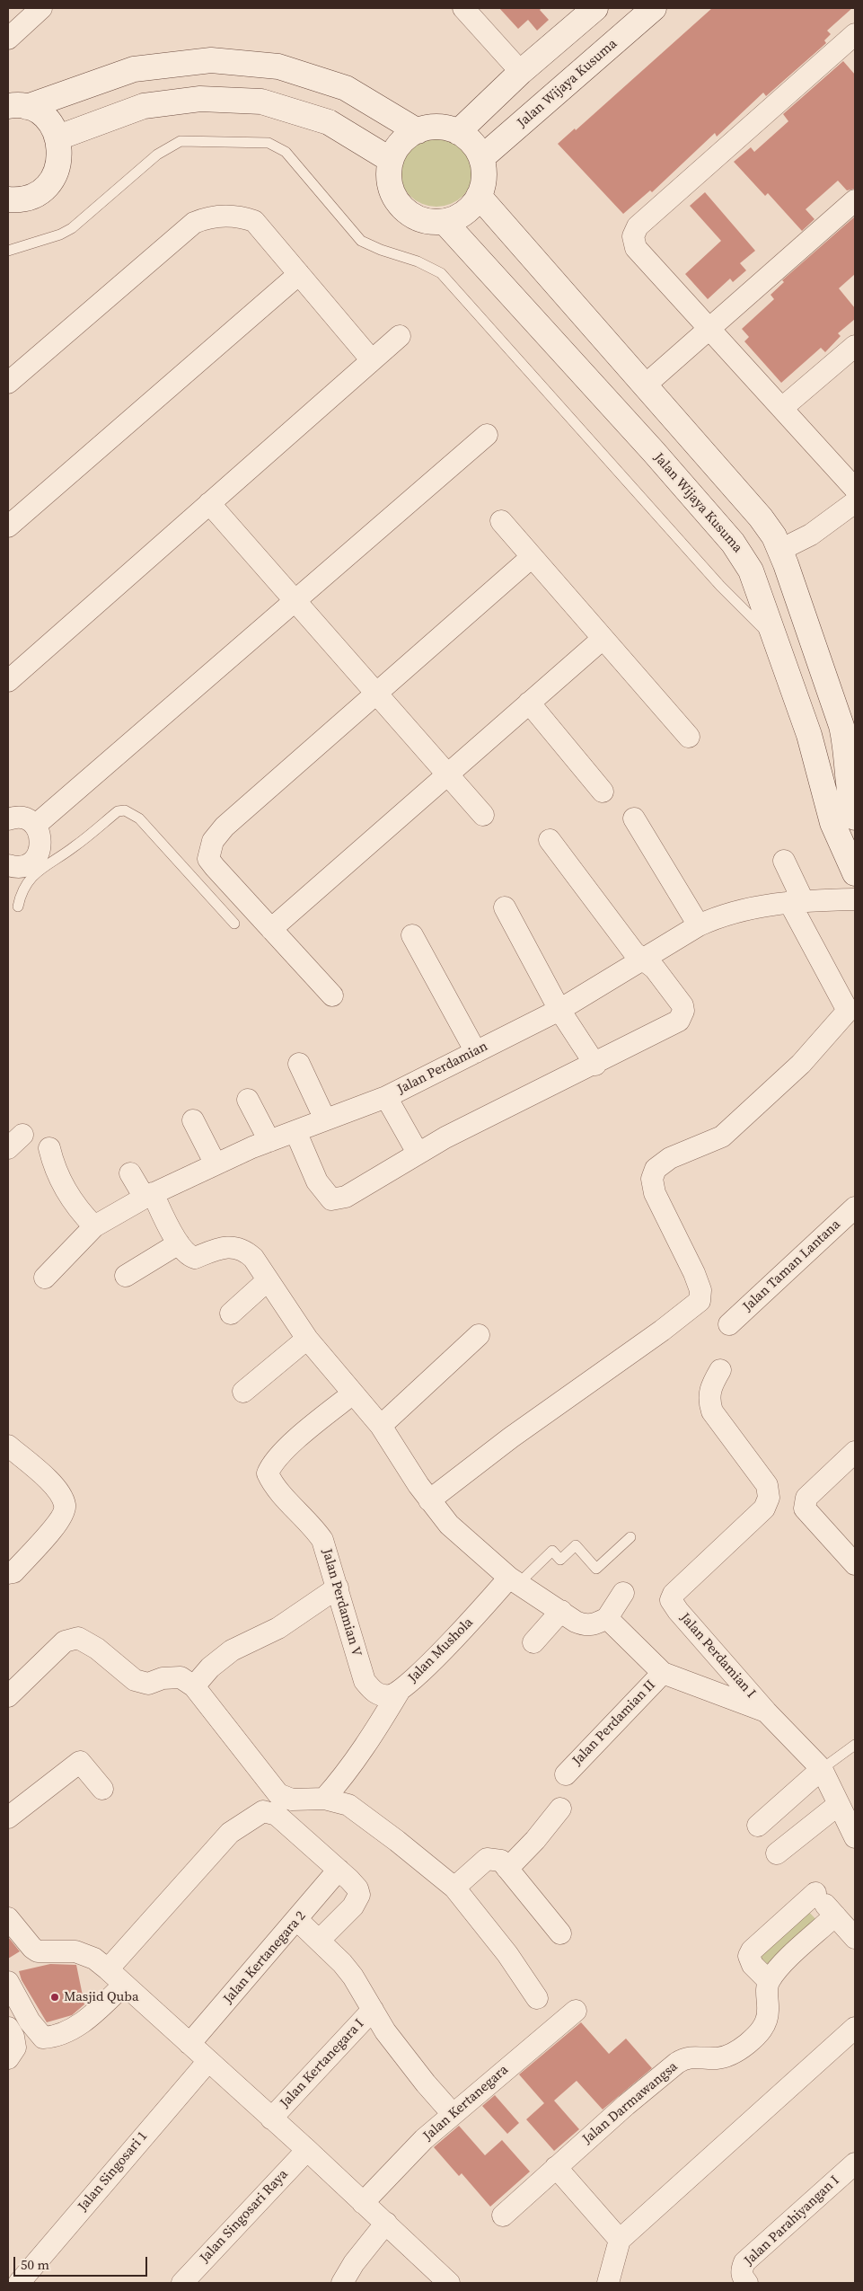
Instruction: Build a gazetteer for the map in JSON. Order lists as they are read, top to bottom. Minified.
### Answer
{"streets":{"street":["Jalan Wijaya Kusuma","Jalan Perdamian","Jalan Taman Lantana","Jalan Perdamian V","Jalan Mushola","Jalan Perdamian I","Jalan Perdamian II","Jalan Kertanegara 2","Jalan Kertanegara I","Jalan Kertanegara","Jalan Darmawangsa","Jalan Singosari 1","Jalan Singosari Raya","Jalan Parahiyangan I"]},"crossings":[["Jalan Perdamian V","Jalan Mushola"]],"places":["Masjid Quba"],"scale_bar":"50 m"}
